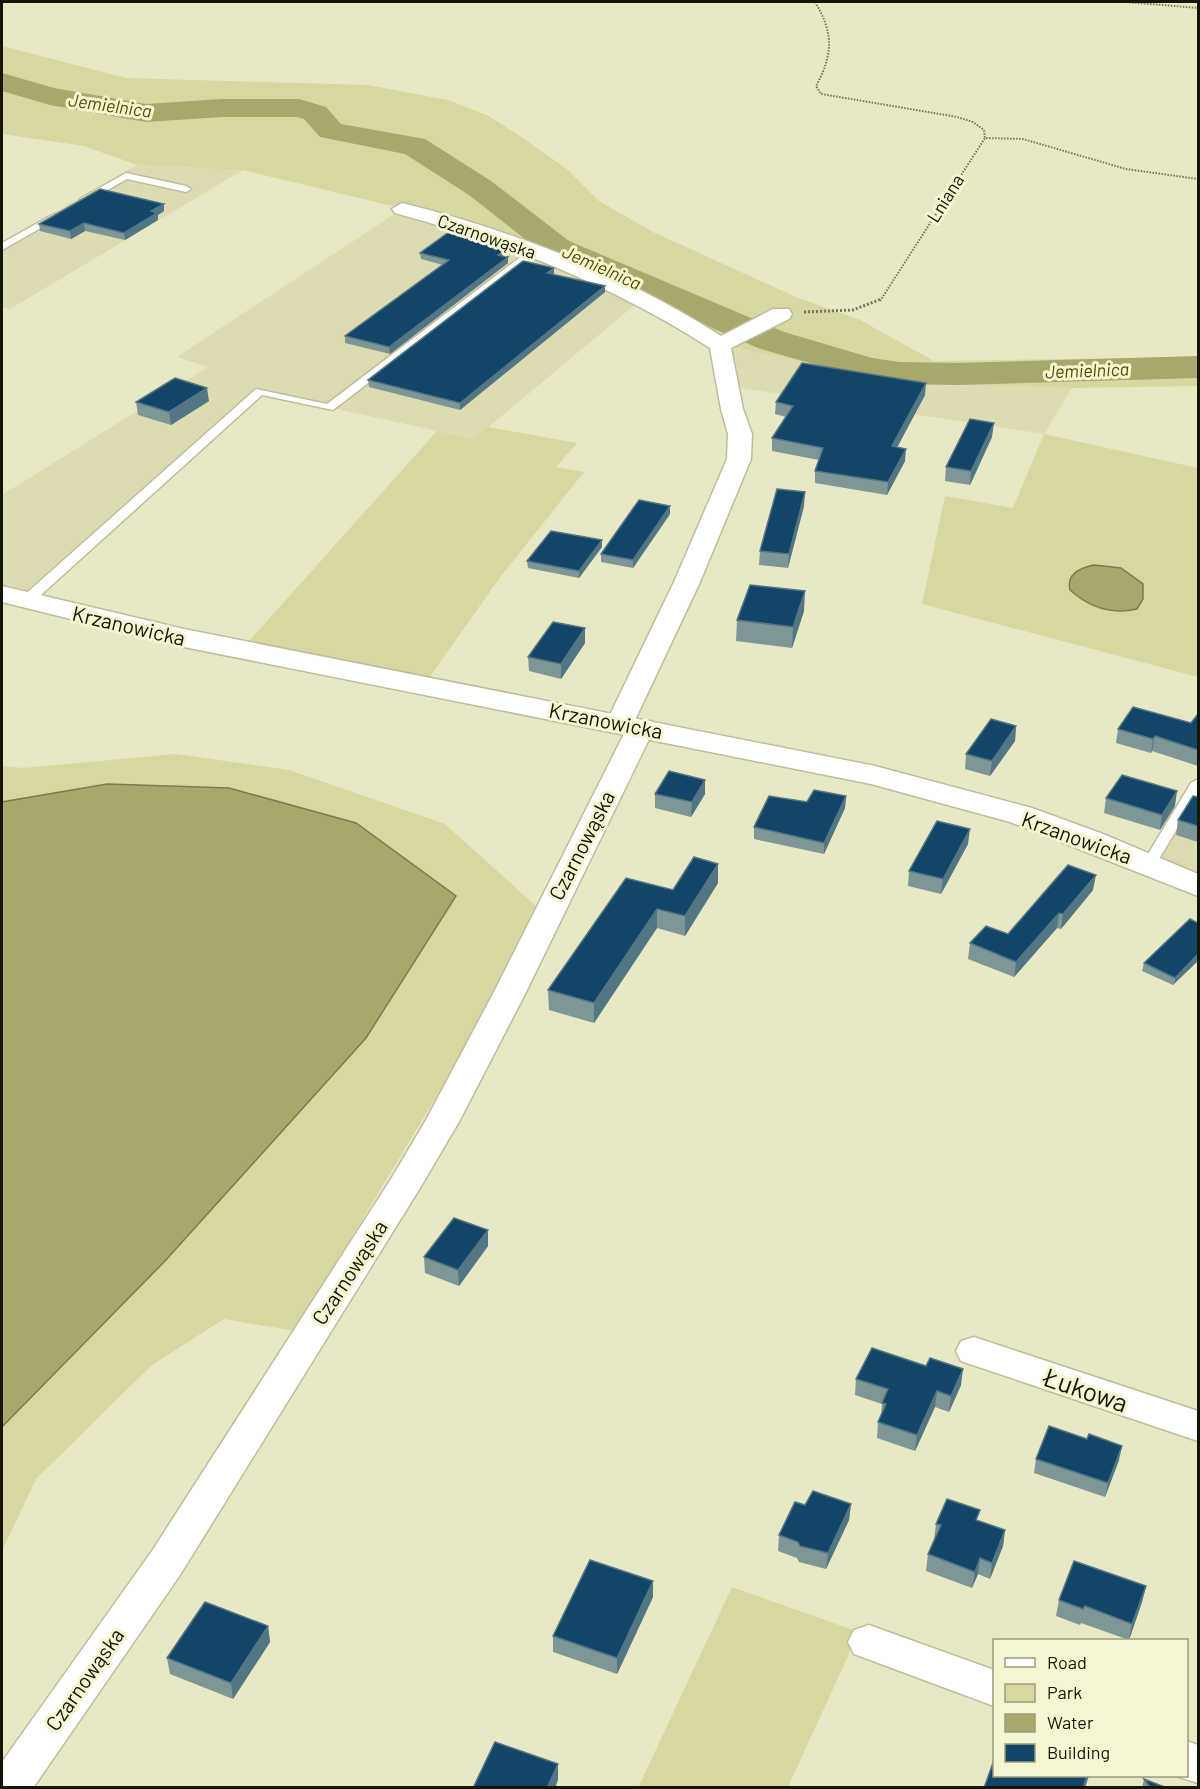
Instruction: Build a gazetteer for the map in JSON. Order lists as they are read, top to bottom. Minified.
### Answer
{"streets":{"street":["Czarnowąska","Krzanowicka","Łukowa"],"path":["Lniana"]},"crossings":[["Czarnowąska","Krzanowicka"]],"water":["Jemielnica"],"legend":["Road","Park","Water","Building"]}
